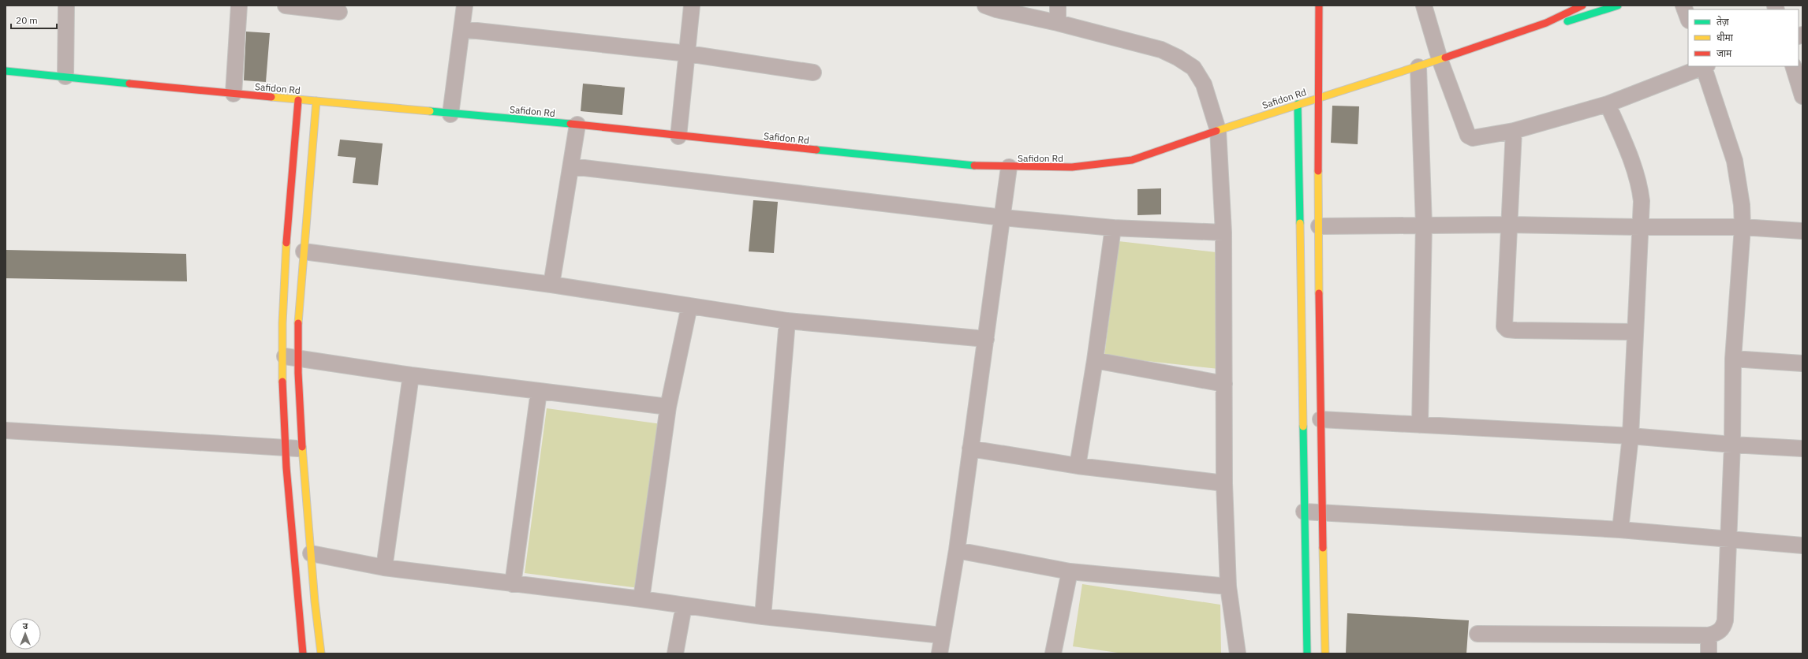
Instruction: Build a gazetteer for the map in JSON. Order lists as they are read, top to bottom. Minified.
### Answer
{"streets":{"street":["Safidon Rd"]},"legend":["तेज़","धीमा","जाम"],"scale_bar":"20 m","north":"top"}
